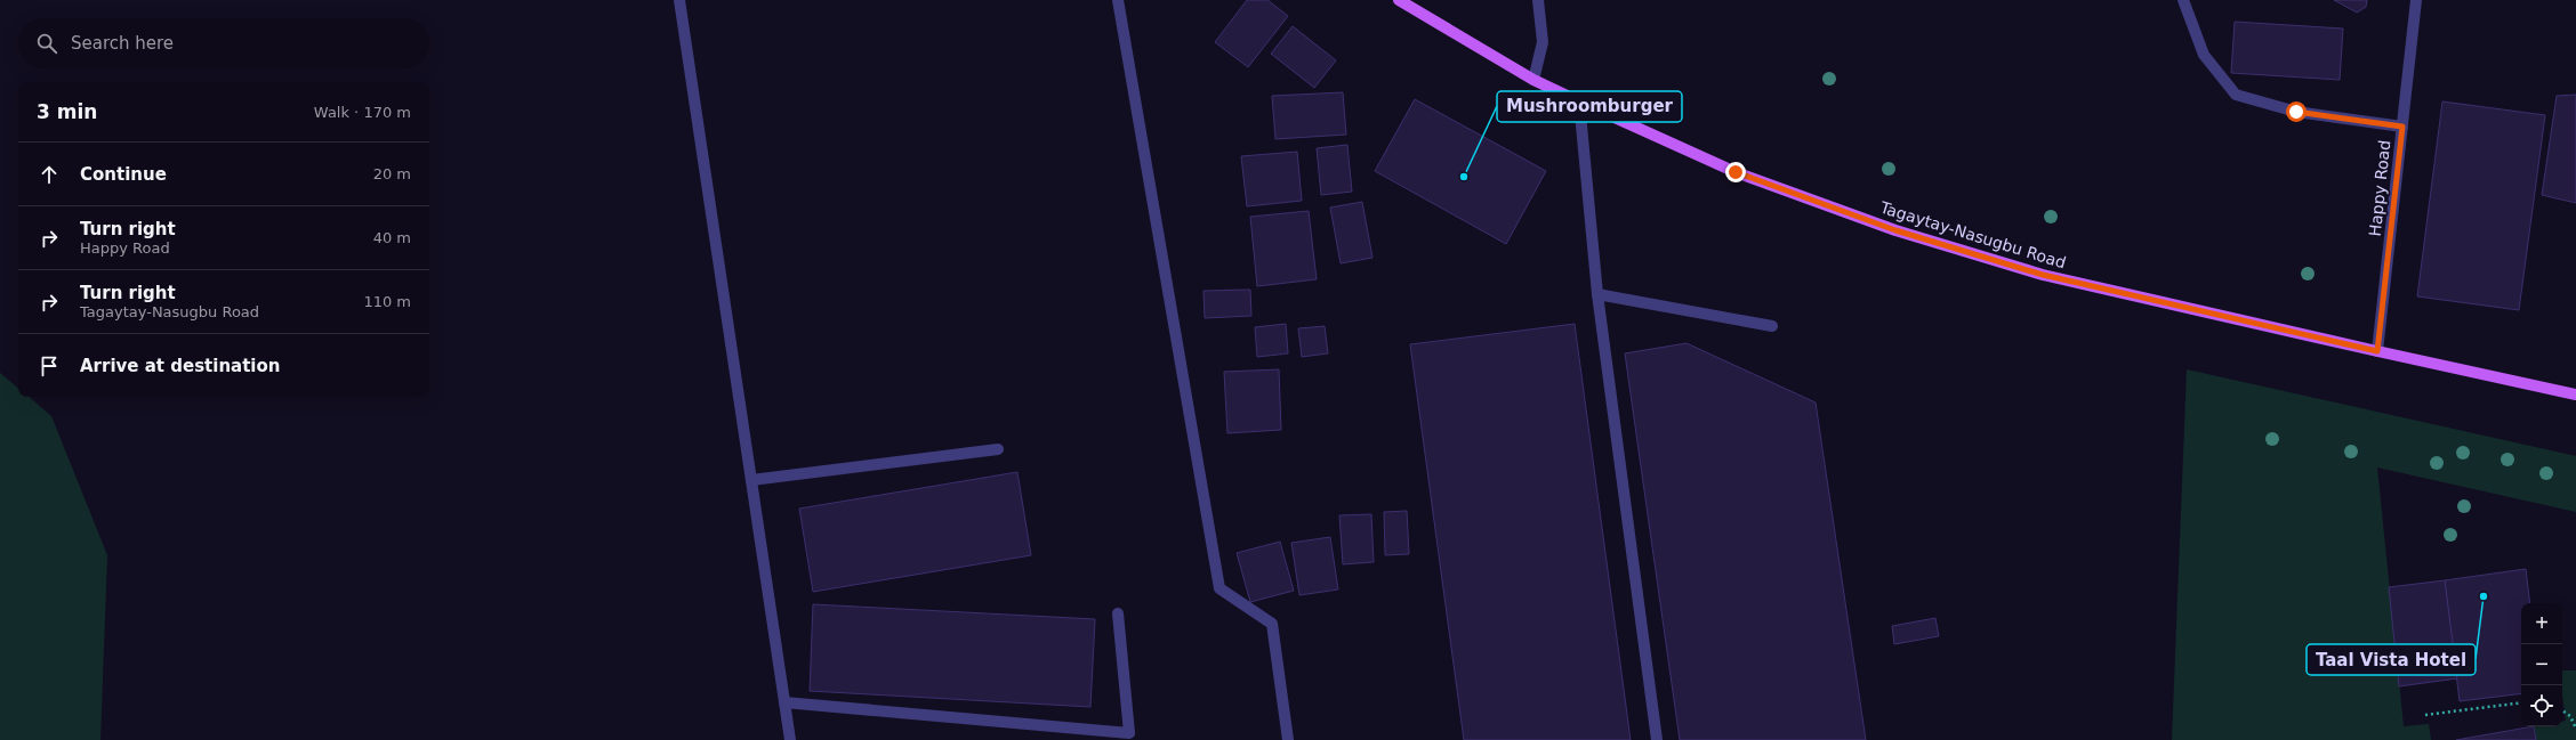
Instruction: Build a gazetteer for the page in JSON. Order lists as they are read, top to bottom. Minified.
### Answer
{"streets":{"main road":["Tagaytay-Nasugbu Road"],"street":["Happy Road"]},"crossings":[["Happy Road","Tagaytay-Nasugbu Road"]],"places":["Mushroomburger","Taal Vista Hotel"],"page":{"search":"Search here","heading":["3 min","Walk · 170 m"],"list":[["Continue","20 m"],["Turn right","Happy Road","40 m"],["Turn right","Tagaytay-Nasugbu Road","110 m"],"Arrive at destination"],"map_buttons":["+","−"]}}
